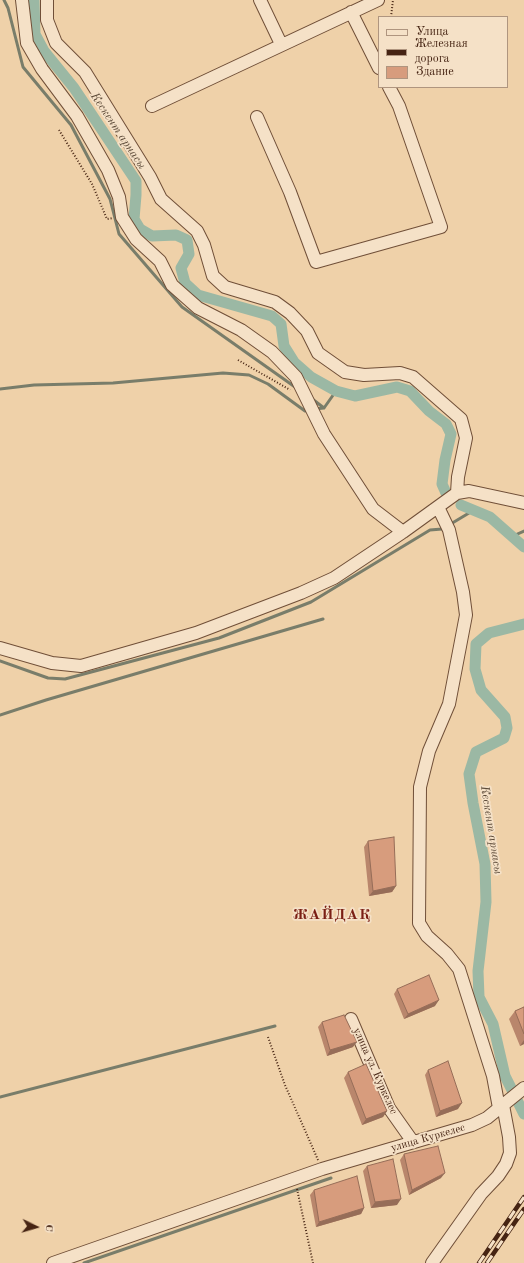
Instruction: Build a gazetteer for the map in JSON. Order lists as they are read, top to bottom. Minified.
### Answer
{"streets":{"street":["улица ул. Куркелес","улица Куркелес"]},"crossings":[["улица ул. Куркелес","улица Куркелес"]],"districts":["ЖАЙДАҚ"],"water":["Кескент арнасы"],"legend":["Улица","Железная дорога","Здание"],"north":"right"}
